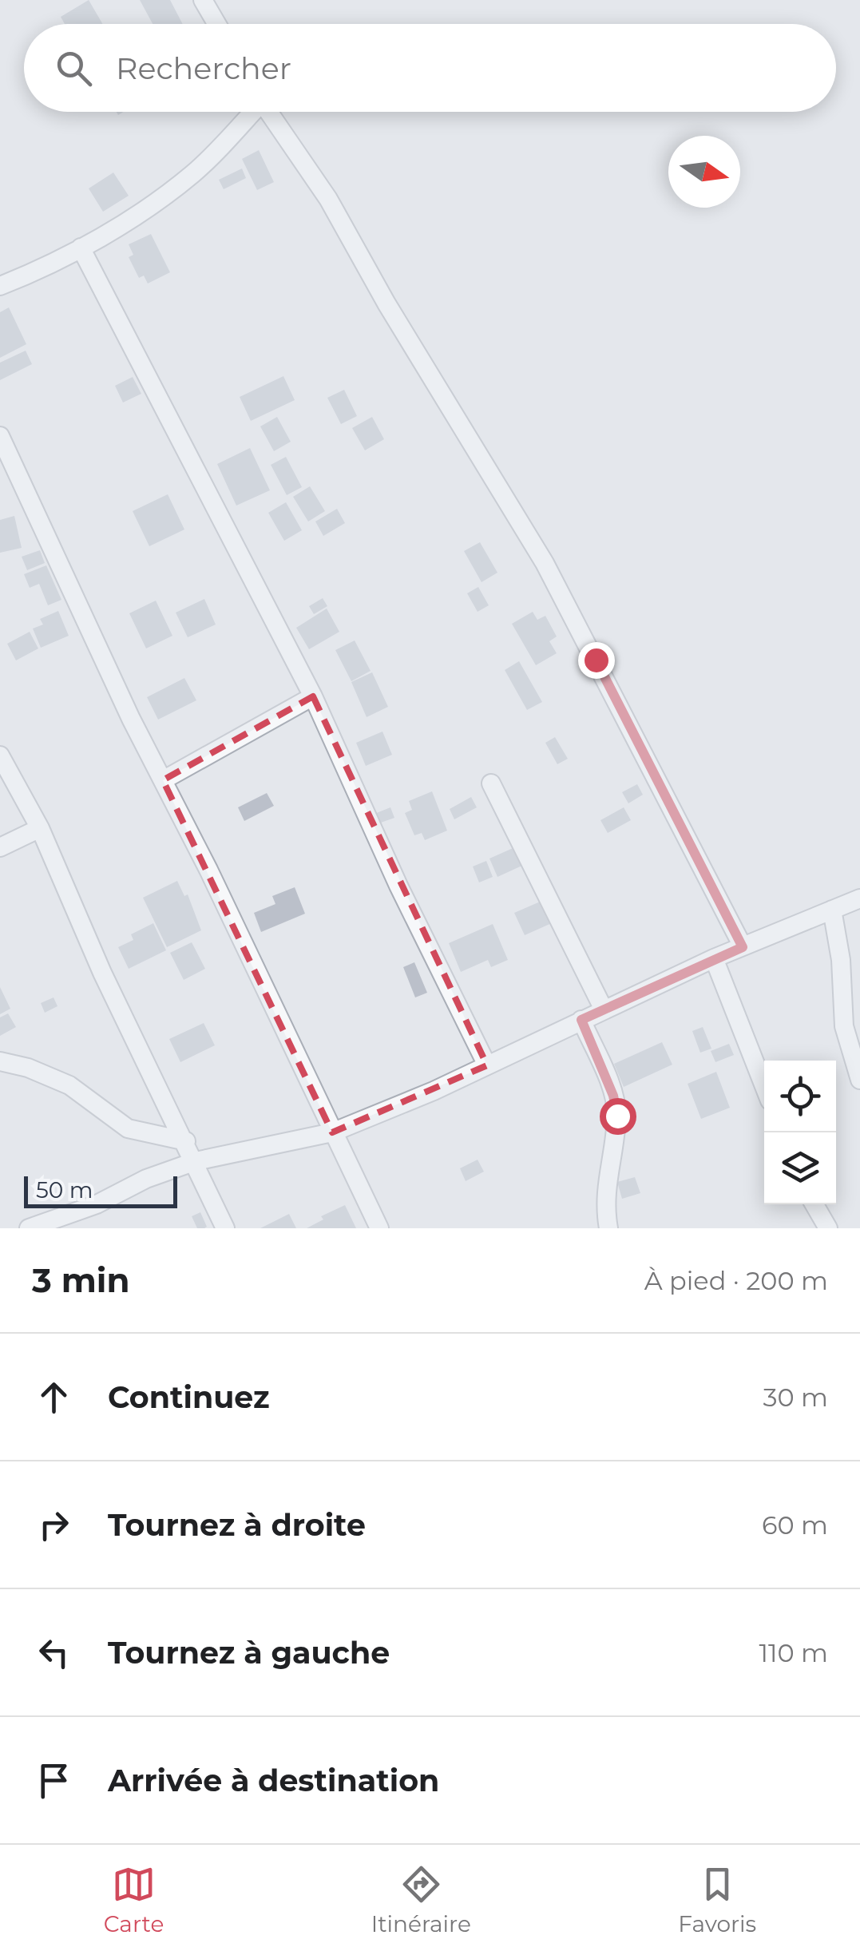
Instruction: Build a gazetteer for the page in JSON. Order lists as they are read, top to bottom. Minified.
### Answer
{"scale_bar":"50 m","north":"right","page":{"search":"Rechercher","scale":"50 m","heading":["3 min","À pied · 200 m"],"list":[["Continuez","30 m"],["Tournez à droite","60 m"],["Tournez à gauche","110 m"],"Arrivée à destination"],"nav":["Carte","Itinéraire","Favoris"]}}
